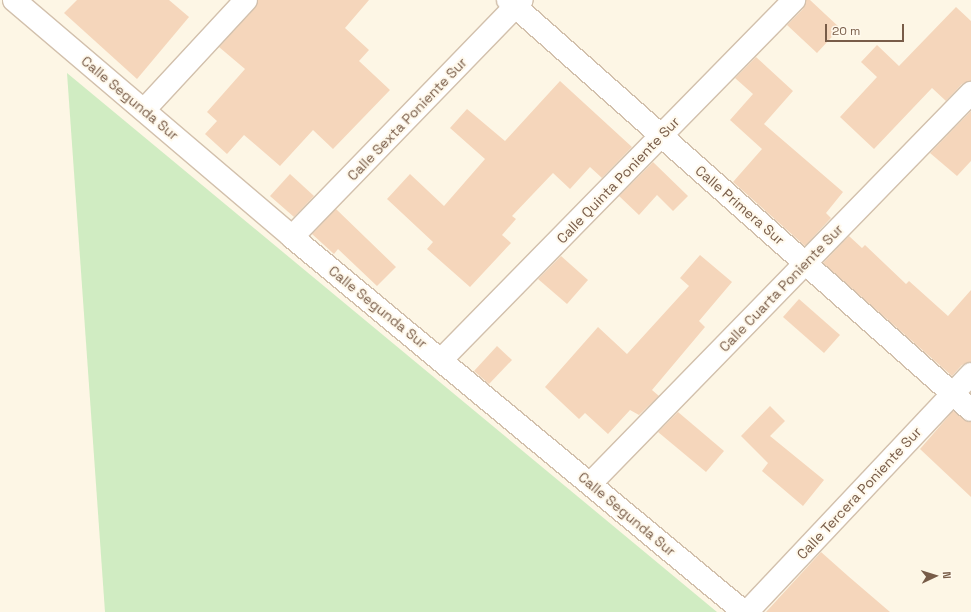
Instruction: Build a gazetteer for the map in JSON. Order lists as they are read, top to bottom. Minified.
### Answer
{"streets":{"street":["Calle Segunda Sur","Calle Sexta Poniente Sur","Calle Quinta Poniente Sur","Calle Primera Sur","Calle Cuarta Poniente Sur","Calle Tercera Poniente Sur"]},"crossings":[["Calle Segunda Sur","Calle Sexta Poniente Sur"],["Calle Segunda Sur","Calle Quinta Poniente Sur"],["Calle Segunda Sur","Calle Cuarta Poniente Sur"],["Calle Segunda Sur","Calle Tercera Poniente Sur"],["Calle Sexta Poniente Sur","Calle Primera Sur"],["Calle Quinta Poniente Sur","Calle Primera Sur"],["Calle Primera Sur","Calle Cuarta Poniente Sur"],["Calle Primera Sur","Calle Tercera Poniente Sur"]],"scale_bar":"20 m","north":"right"}
